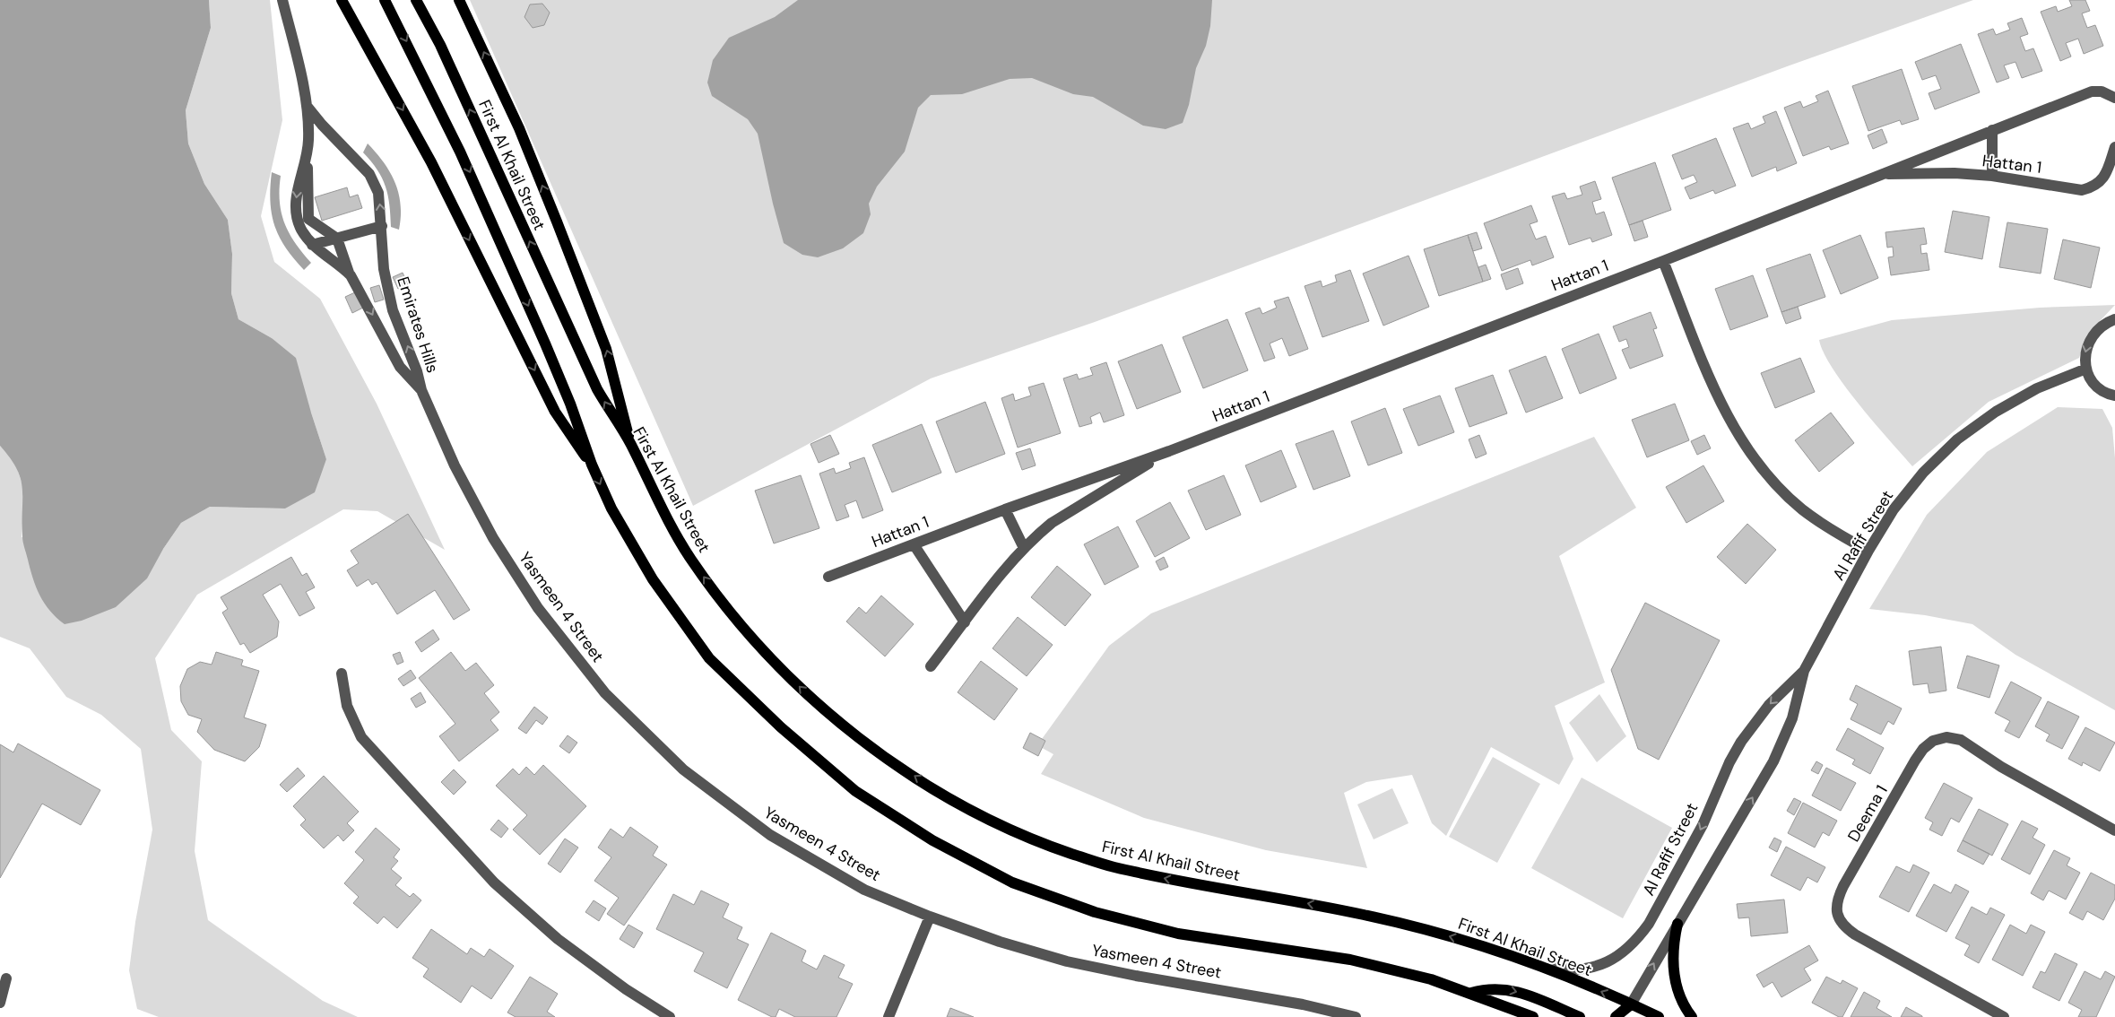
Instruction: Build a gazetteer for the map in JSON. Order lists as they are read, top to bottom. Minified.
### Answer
{"streets":{"main road":["First Al Khail Street"],"street":["Hattan 1","Emirates Hills","Al Rafif Street","Yasmeen 4 Street","Deema 1"]},"crossings":[["First Al Khail Street","Al Rafif Street"],["Emirates Hills","Yasmeen 4 Street"]]}
